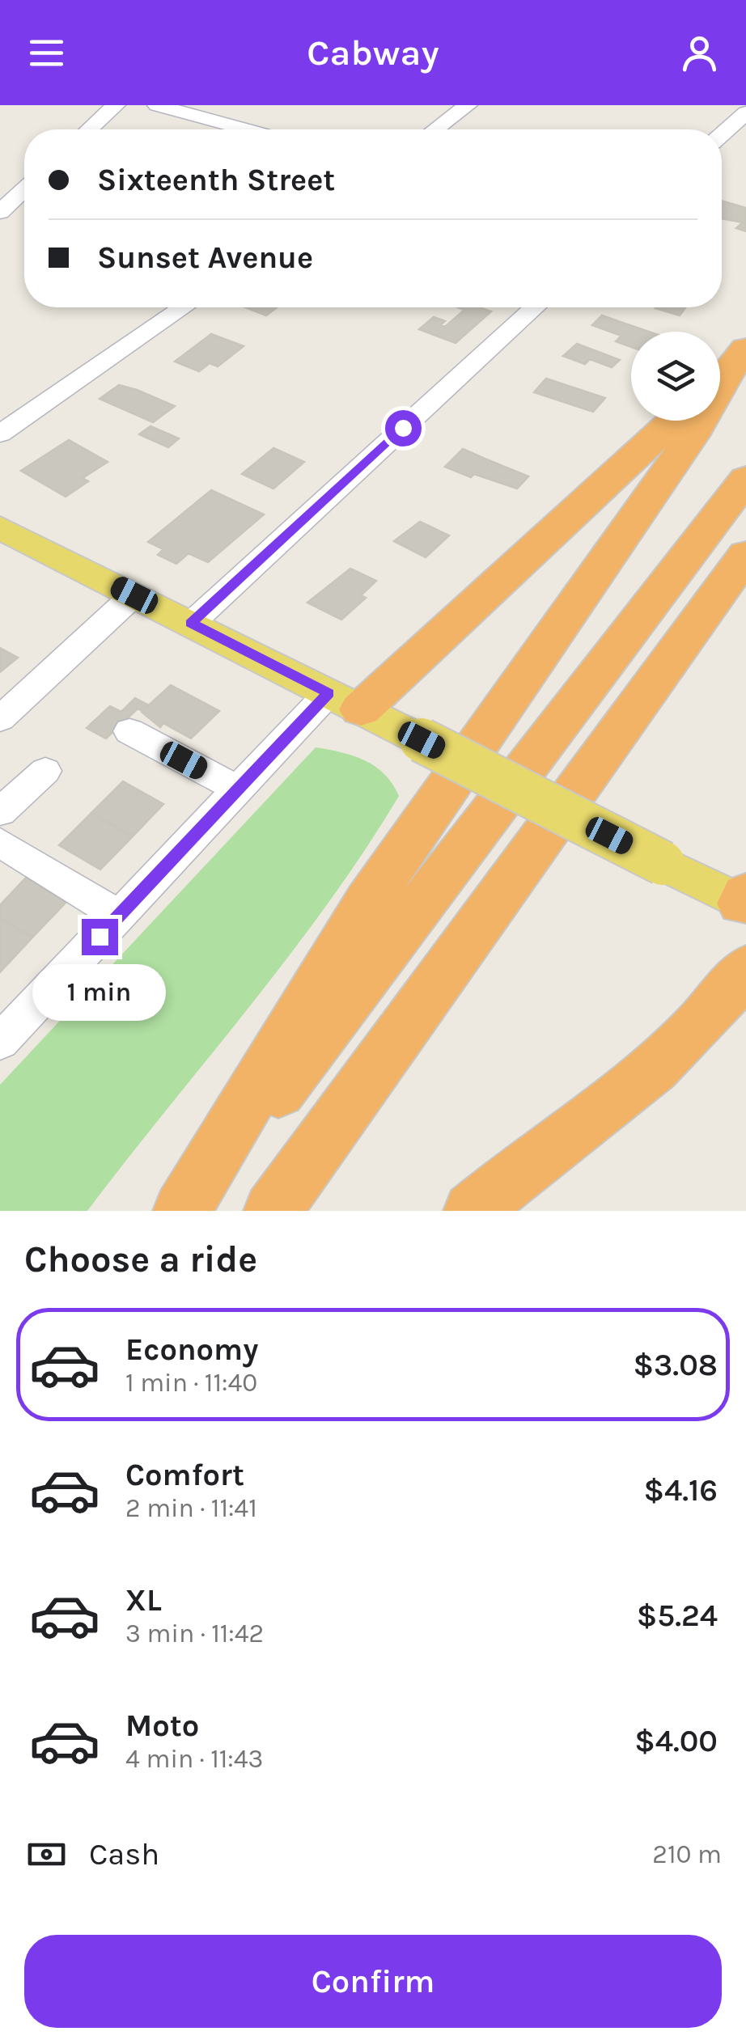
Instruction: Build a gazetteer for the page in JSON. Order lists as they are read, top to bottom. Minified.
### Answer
{"page":{"header":"Cabway","banner":["Sixteenth Street","Sunset Avenue"],"bubble":"1 min","heading":"Choose a ride","list":[{"name":"Economy","note":"1 min · 11:40","value":"$3.08"},{"name":"Comfort","note":"2 min · 11:41","value":"$4.16"},{"name":"XL","note":"3 min · 11:42","value":"$5.24"},{"name":"Moto","note":"4 min · 11:43","value":"$4.00"}],"pay":["Cash","210 m"],"buttons":"Confirm"}}
